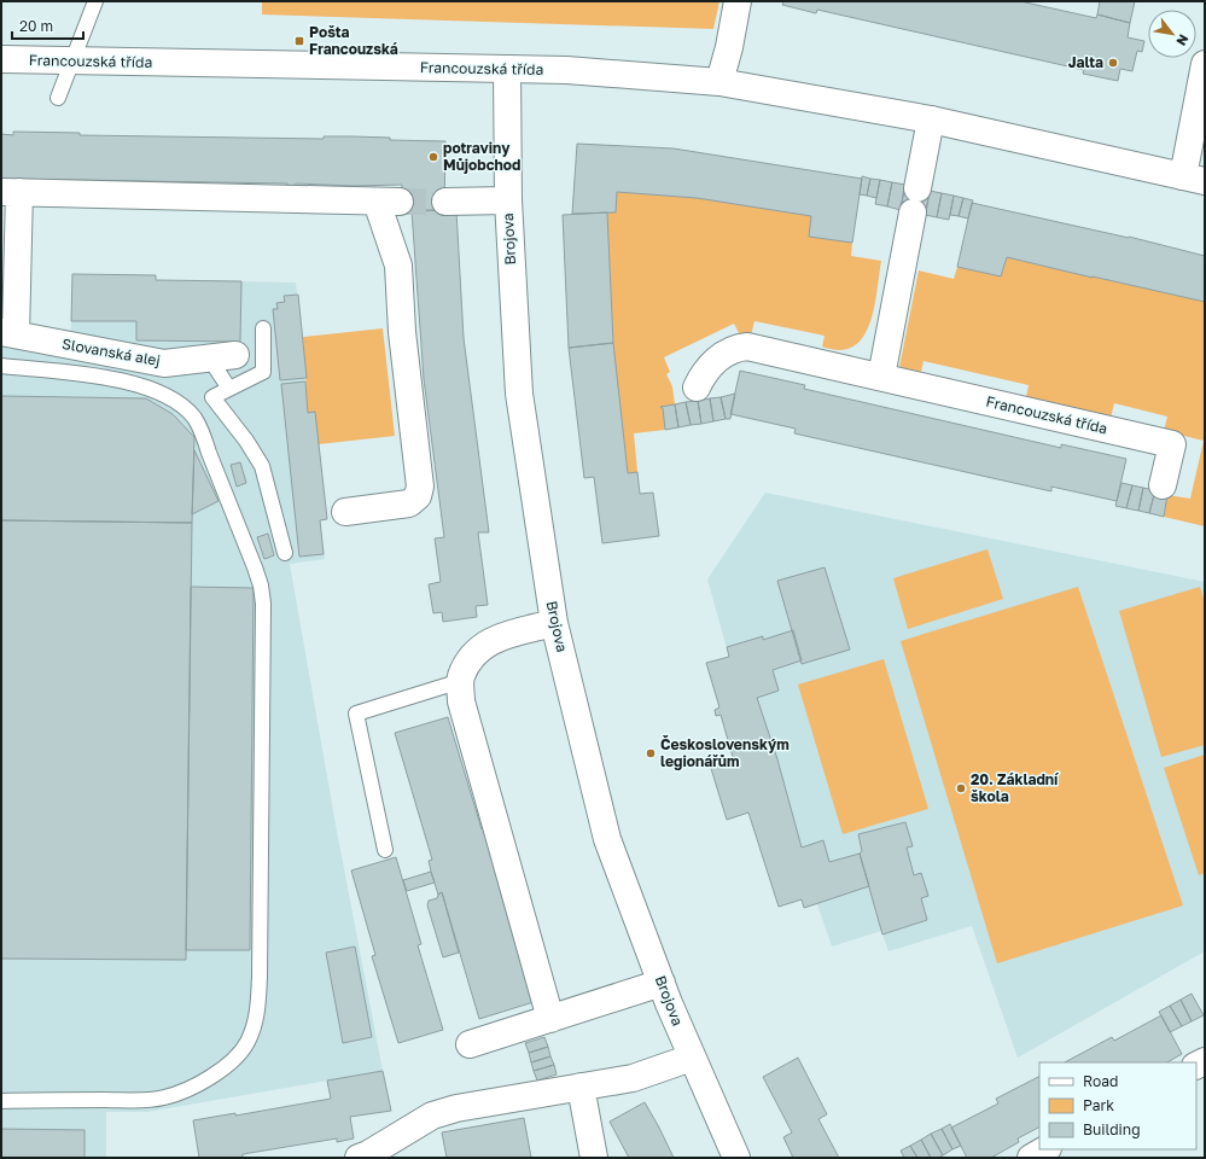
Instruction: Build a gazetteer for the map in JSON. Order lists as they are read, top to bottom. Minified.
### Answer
{"streets":{"street":["Francouzská třída","Brojova","Slovanská alej"]},"crossings":[["Francouzská třída","Brojova"]],"places":{"transit":["Pošta Francouzská"],"other":["Jalta","potraviny Můjobchod","Československým legionářům","20. Základní škola"]},"legend":["Road","Park","Building"],"scale_bar":"20 m","north":"bottom right"}
